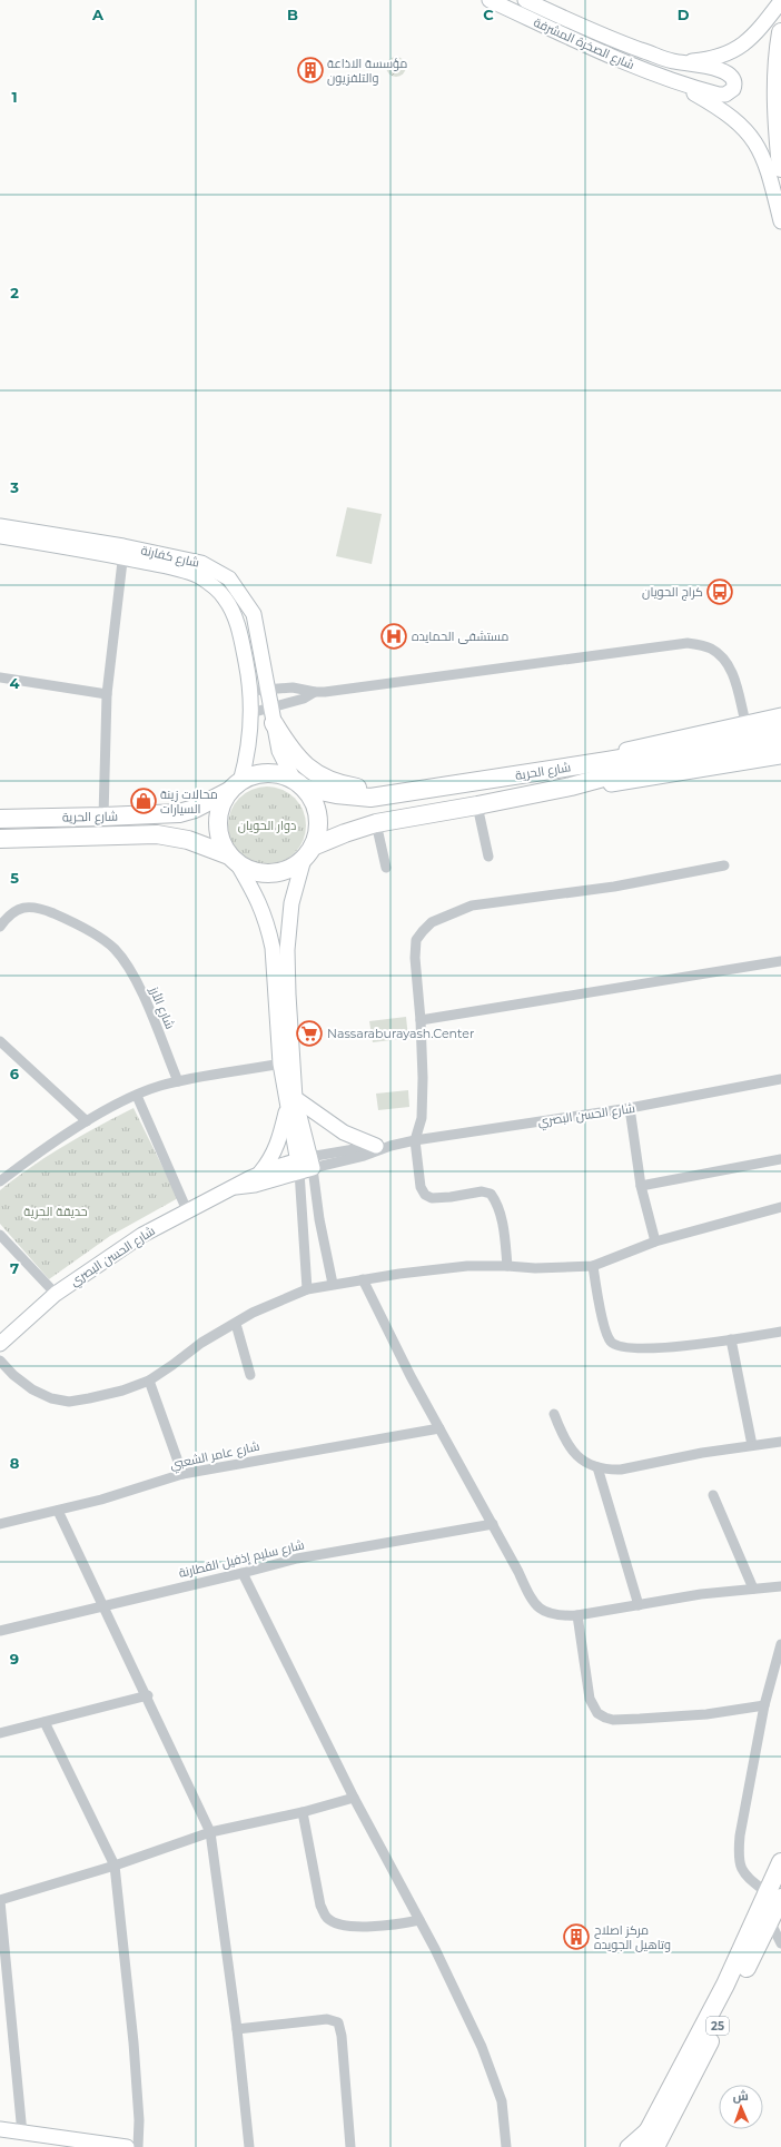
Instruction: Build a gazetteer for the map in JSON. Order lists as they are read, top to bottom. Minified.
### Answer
{"streets":{"highway":["شارع الحرية","25"],"street":["شارع الصخرة المشرفة","شارع كفارنة","شارع الأرز","شارع الحسن البصري","شارع عامر الشعبي","شارع سليم إذفيل القطارنة"]},"crossings":[["شارع كفارنة","شارع الحرية"]],"parks":["دوار الحويان","حديقة الحرية"],"places":{"building":["مؤسسة الاذاعة والتلفزيون","مركز اصلاح وتاهيل الجويده"],"bus stop":["كراج الحويان"],"hospital":["مستشفى الحمايده"],"shop":["محالات زينة السيارات"],"supermarket":["Nassaraburayash.Center"]},"north":"top","grid":{"columns":["A","B","C","D"],"rows":["1","2","3","4","5","6","7","8","9"]}}
